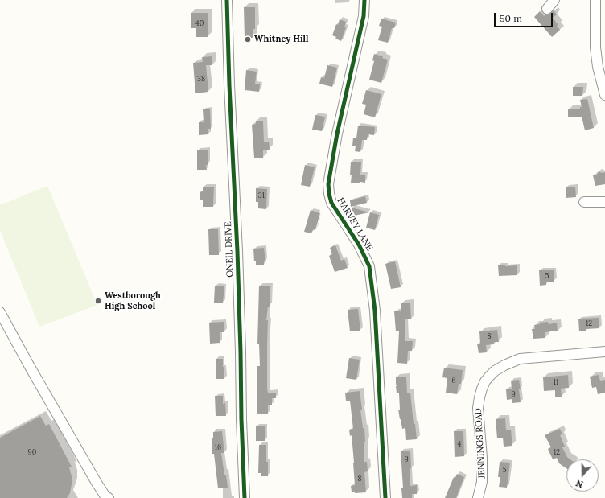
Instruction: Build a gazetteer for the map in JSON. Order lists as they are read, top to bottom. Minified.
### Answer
{"streets":{"street":["HARVEY LANE","ONEIL DRIVE","JENNINGS ROAD"]},"places":["Whitney Hill","Westborough High School"],"house_numbers":["40","38","31","5","12","8","6","11","9","4","16","90","12","9","5","8"],"scale_bar":"50 m","north":"bottom"}
